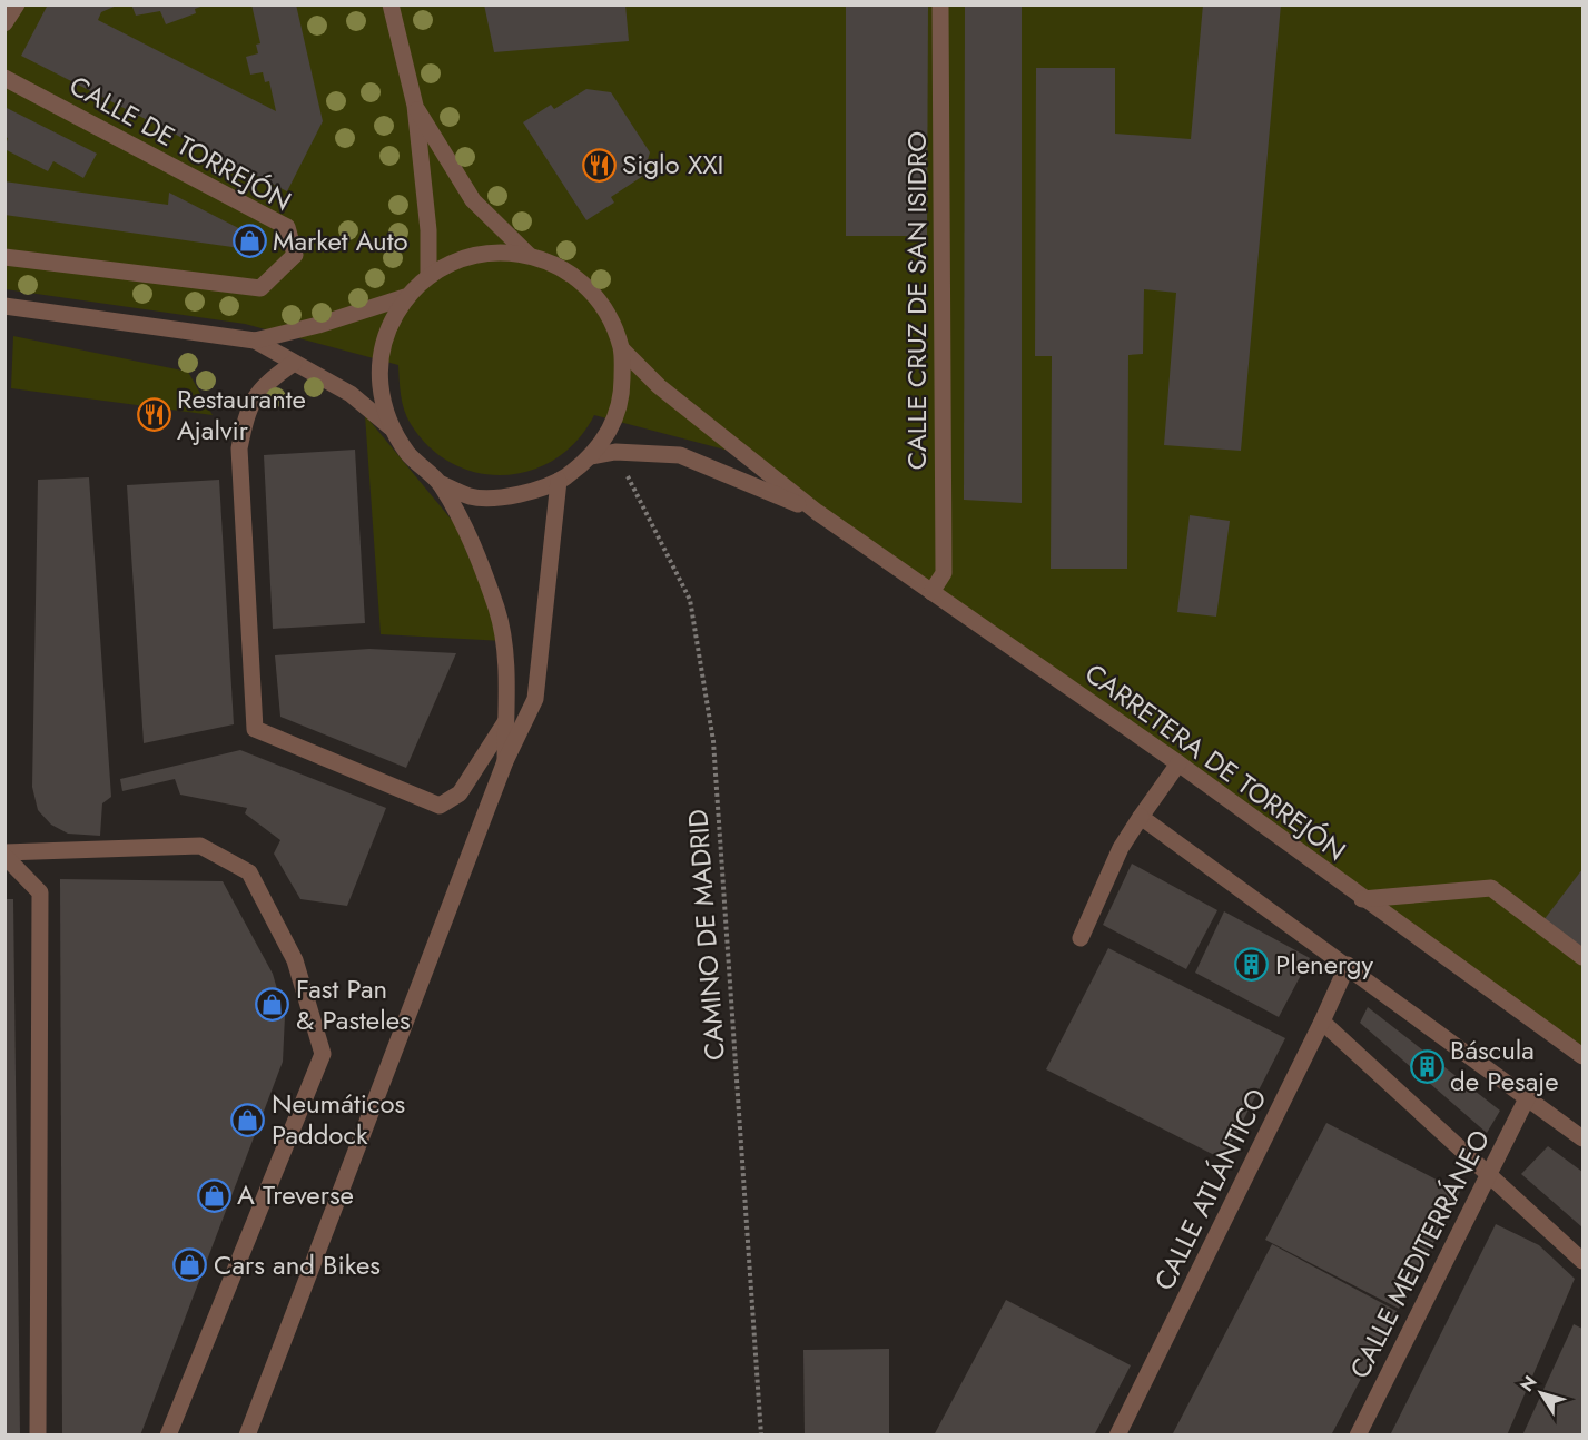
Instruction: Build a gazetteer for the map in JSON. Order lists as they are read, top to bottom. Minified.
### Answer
{"streets":{"street":["CALLE DE TORREJÓN","CALLE CRUZ DE SAN ISIDRO","CARRETERA DE TORREJÓN","CALLE ATLÁNTICO","CALLE MEDITERRÁNEO"],"path":["CAMINO DE MADRID"]},"crossings":[["CALLE CRUZ DE SAN ISIDRO","CARRETERA DE TORREJÓN"]],"places":{"restaurant":["Siglo XXI","Restaurante Ajalvir"],"shop":["Market Auto","Fast Pan & Pasteles","Neumáticos Paddock","A Treverse","Cars and Bikes"],"building":["Plenergy","Báscula de Pesaje"]},"north":"top left"}
